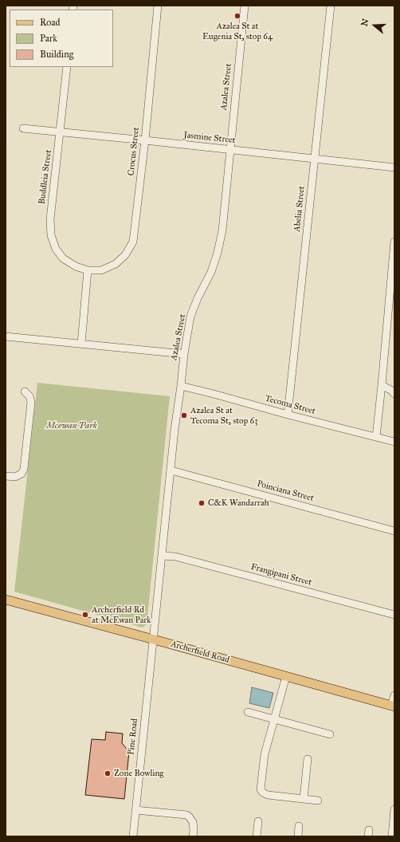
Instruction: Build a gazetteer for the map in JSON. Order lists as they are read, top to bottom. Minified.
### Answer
{"streets":{"main road":["Archerfield Road"],"street":["Azalea Street","Jasmine Street","Crocus Street","Buddleia Street","Abelia Street","Tecoma Street","Poinciana Street","Frangipani Street","Pine Road"]},"crossings":[["Azalea Street","Jasmine Street"],["Azalea Street","Tecoma Street"],["Azalea Street","Poinciana Street"],["Azalea Street","Frangipani Street"],["Azalea Street","Archerfield Road"],["Azalea Street","Pine Road"],["Jasmine Street","Crocus Street"],["Jasmine Street","Buddleia Street"],["Jasmine Street","Abelia Street"],["Crocus Street","Buddleia Street"],["Abelia Street","Tecoma Street"],["Archerfield Road","Pine Road"]],"parks":["Mcewan Park"],"places":["Azalea St at Eugenia St, stop 64","Azalea St at Tecoma St, stop 63","C&K Wandarrah","Archerfield Rd at McEwan Park","Zone Bowling"],"legend":["Road","Park","Building"],"north":"left"}
